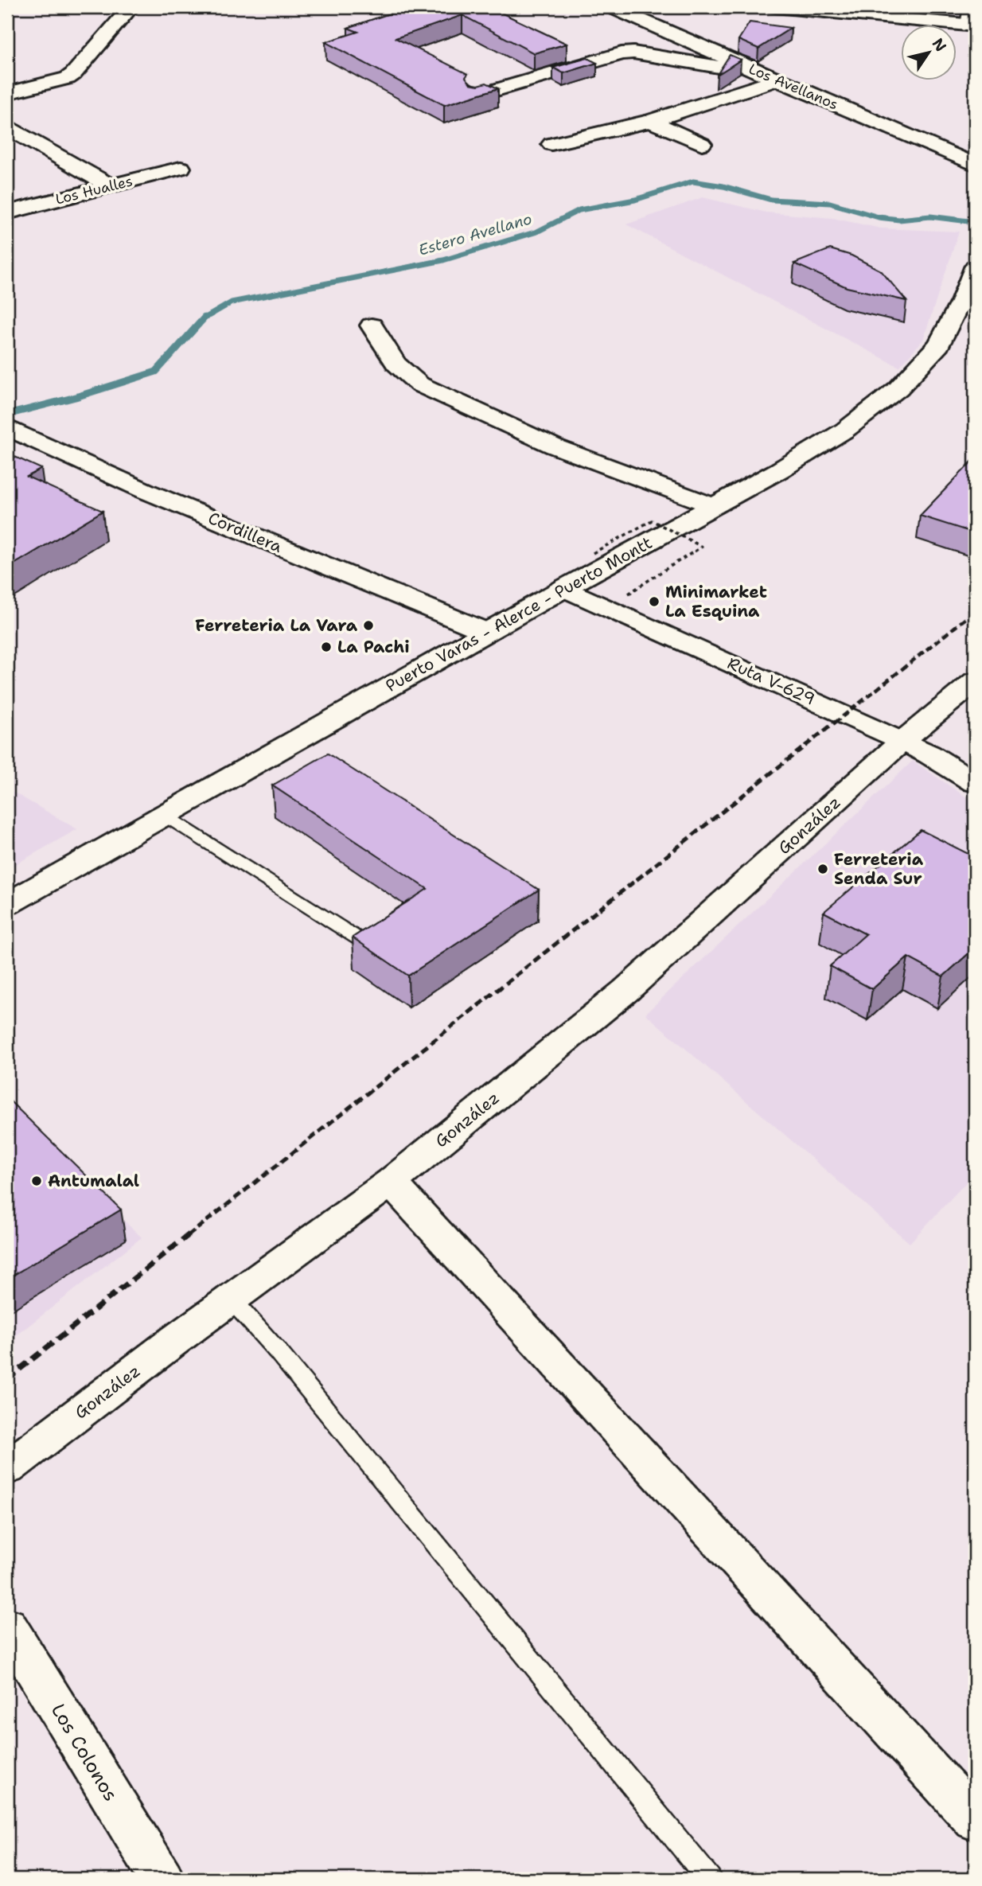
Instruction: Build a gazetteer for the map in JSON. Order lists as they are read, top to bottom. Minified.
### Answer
{"streets":{"street":["Los Avellanos","Los Hualles","Cordillera","Puerto Varas - Alerce - Puerto Montt","Ruta V-629","González","Los Colonos"]},"crossings":[["Cordillera","Puerto Varas - Alerce - Puerto Montt"],["Puerto Varas - Alerce - Puerto Montt","Ruta V-629"],["Ruta V-629","González"]],"water":["Estero Avellano"],"places":["Minimarket La Esquina","Ferreteria La Vara","La Pachi","Ferreteria Senda Sur","Antumalal"],"north":"top right"}
